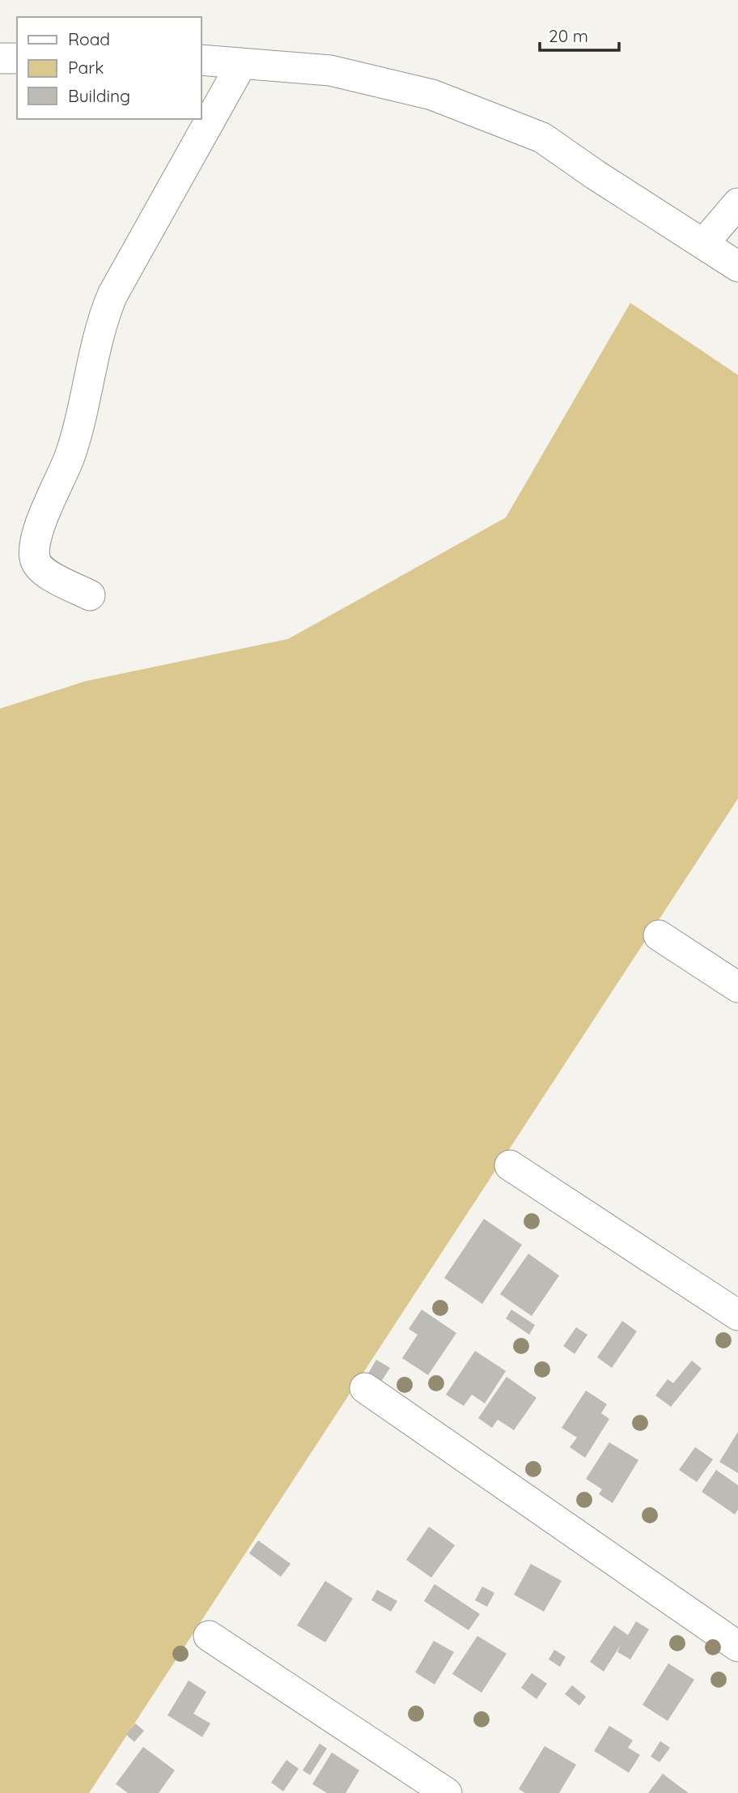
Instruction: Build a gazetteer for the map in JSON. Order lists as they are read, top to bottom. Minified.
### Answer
{"legend":["Road","Park","Building"],"scale_bar":"20 m"}
